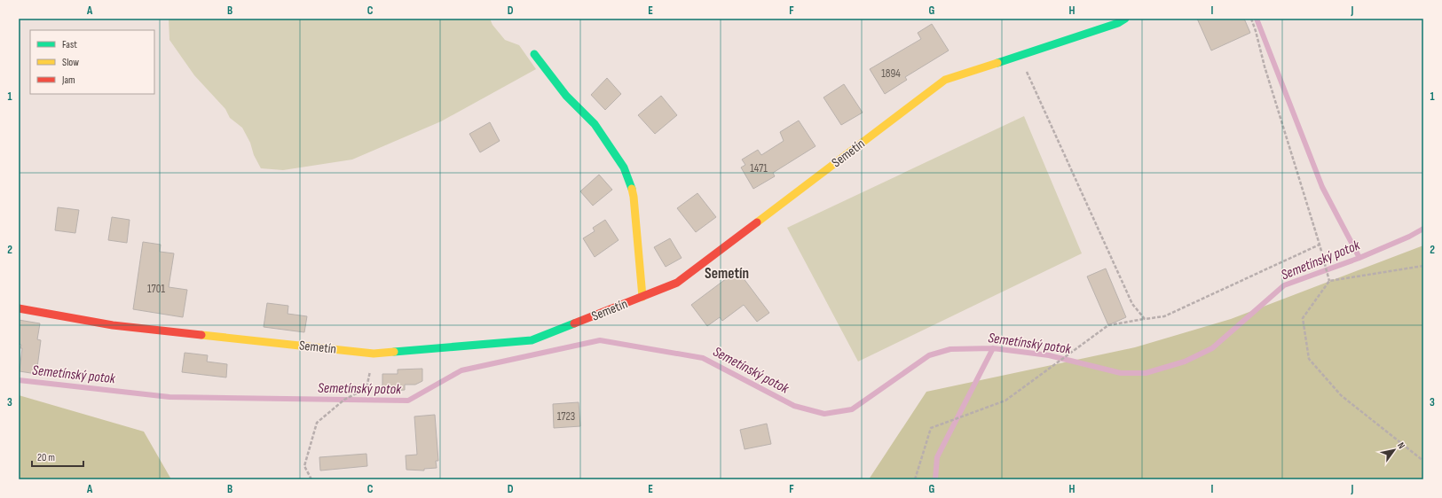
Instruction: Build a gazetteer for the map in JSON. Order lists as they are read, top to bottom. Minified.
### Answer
{"streets":{"street":["Semetín"]},"districts":["Semetín"],"water":["Semetínský potok"],"house_numbers":["1894","1471","1701","1723"],"legend":["Fast","Slow","Jam"],"scale_bar":"20 m","north":"top right","grid":{"columns":["A","B","C","D","E","F","G","H","I","J"],"rows":["1","2","3"]}}
